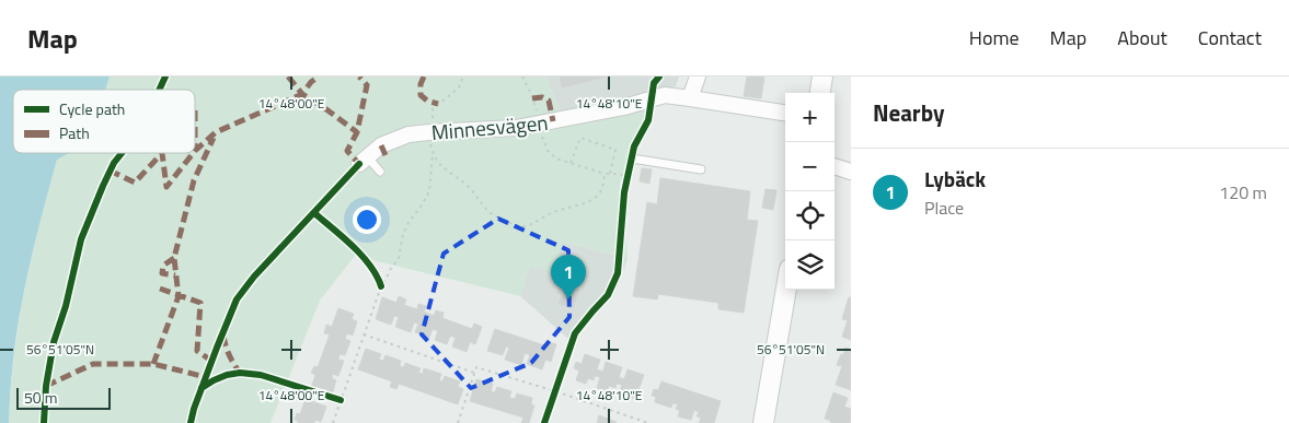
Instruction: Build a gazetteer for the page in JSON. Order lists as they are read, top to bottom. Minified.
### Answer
{"streets":{"street":["Minnesvägen"]},"legend":["Cycle path","Path"],"scale_bar":"50 m","page":{"header":"Map","nav":["Home","Map","About","Contact"],"heading":"Nearby","map_buttons":["+","−"],"list":[{"mark":"1","name":"Lybäck","note":"Place","value":"120 m"}],"pins":"1","scale":"50 m"},"coordinates":["14°48'00\"E","14°48'10\"E","56°51'05\"N"]}
